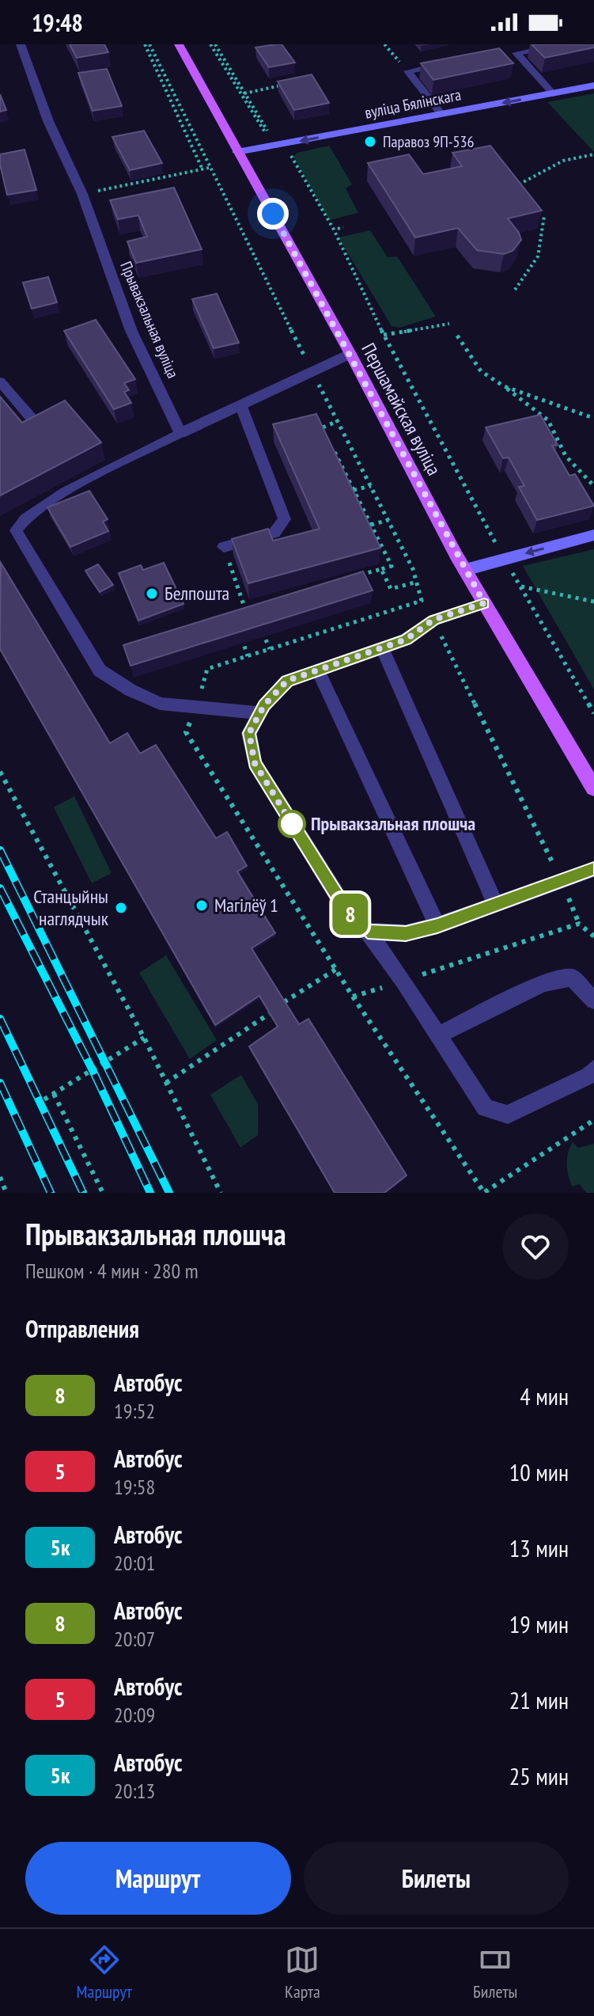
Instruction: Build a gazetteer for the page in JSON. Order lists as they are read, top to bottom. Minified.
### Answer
{"streets":{"main road":["вуліца Бялінскага","Першамайская вуліца"],"street":["Прывакзальная вуліца"]},"crossings":[["вуліца Бялінскага","Першамайская вуліца"]],"one_way":["вуліца Бялінскага"],"places":["Паравоз 9П-536","Белпошта","Прывакзальная плошча","Магілёў 1","Станцыйны наглядчык"],"lines":["bus line 8"],"page":{"status":"19:48","on_map":"8","heading":[["Прывакзальная плошча","Пешком · 4 мин · 280 m"],"Отправления"],"list":[{"mark":"8","name":"Автобус","note":"19:52","value":"4 мин"},{"mark":"5","name":"Автобус","note":"19:58","value":"10 мин"},{"mark":"5к","name":"Автобус","note":"20:01","value":"13 мин"},{"mark":"8","name":"Автобус","note":"20:07","value":"19 мин"},{"mark":"5","name":"Автобус","note":"20:09","value":"21 мин"},{"mark":"5к","name":"Автобус","note":"20:13","value":"25 мин"}],"buttons":["Маршрут","Билеты"],"tabs":["Маршрут","Карта","Билеты"]}}
